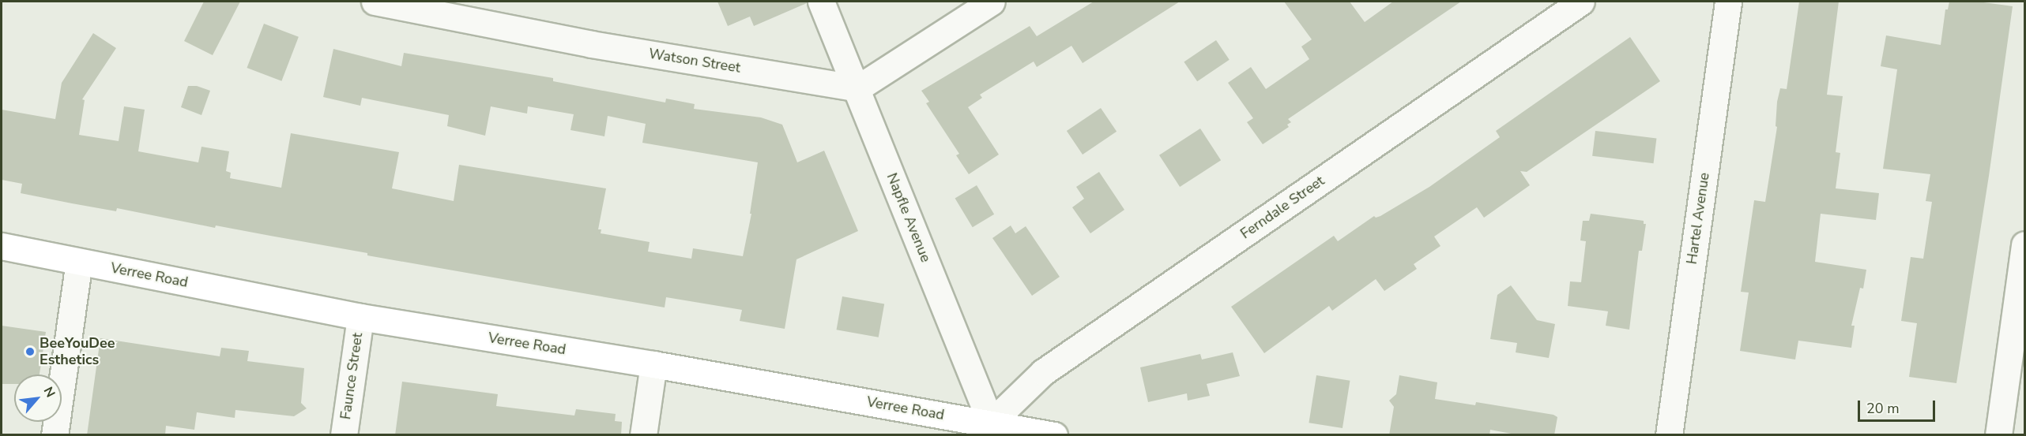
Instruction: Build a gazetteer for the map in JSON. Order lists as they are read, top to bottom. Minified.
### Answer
{"streets":{"main road":["Verree Road"],"street":["Watson Street","Ferndale Street","Napfle Avenue","Hartel Avenue","Faunce Street"]},"crossings":[["Watson Street","Napfle Avenue"],["Ferndale Street","Napfle Avenue"],["Ferndale Street","Verree Road"],["Napfle Avenue","Verree Road"],["Verree Road","Faunce Street"]],"places":["BeeYouDee Esthetics"],"scale_bar":"20 m","north":"top right"}
